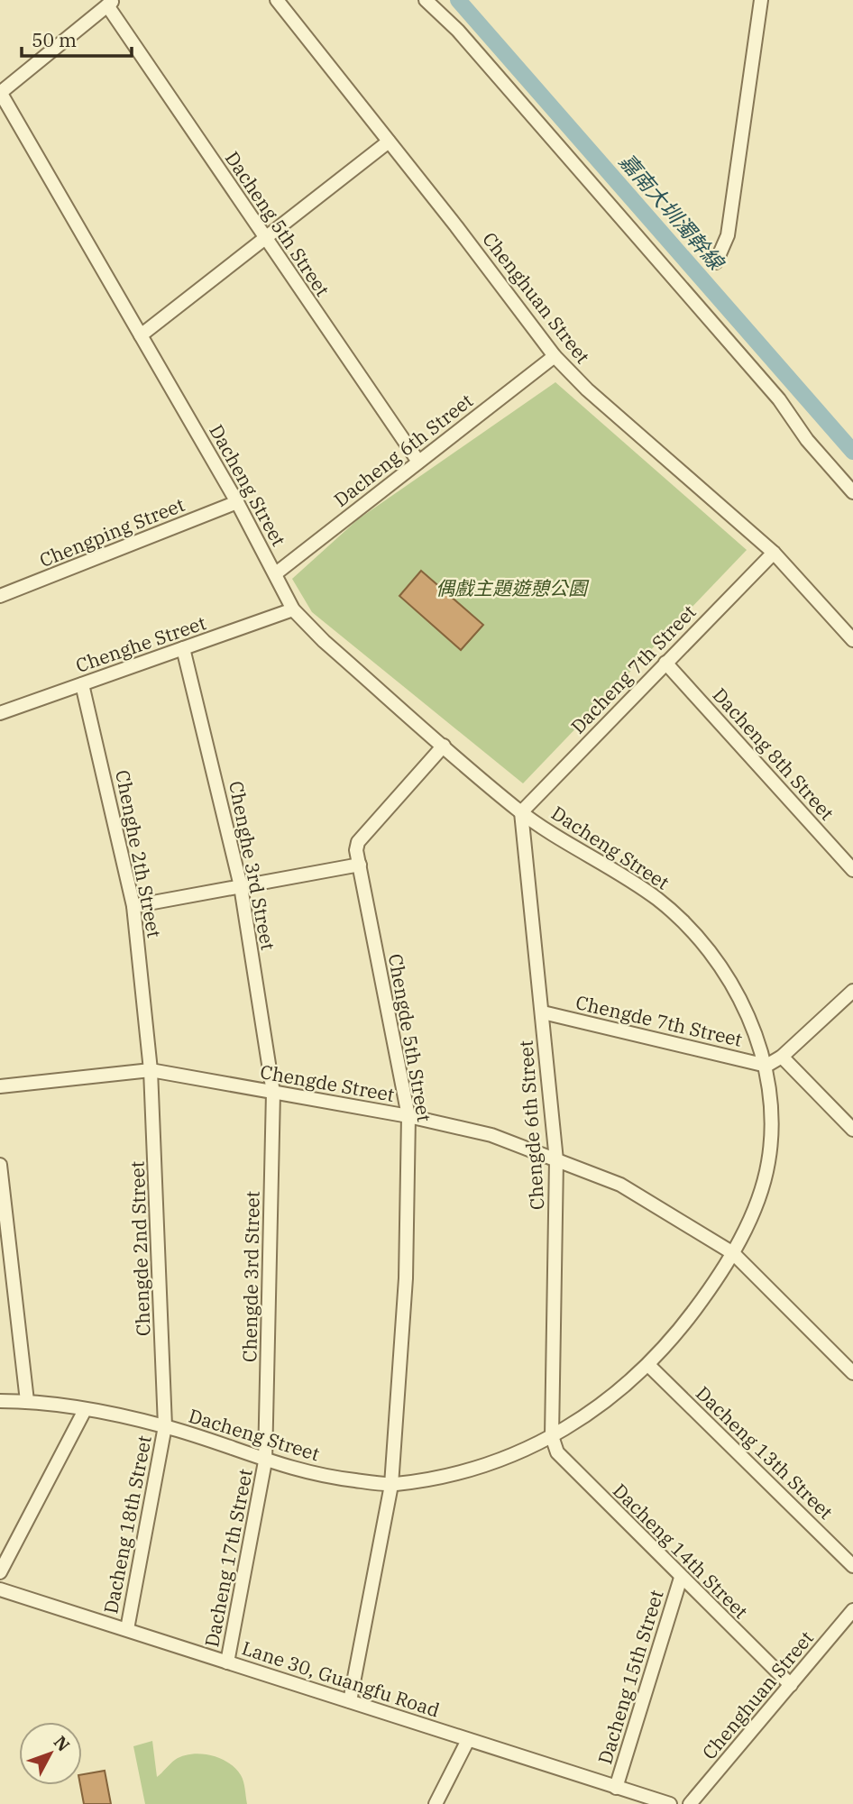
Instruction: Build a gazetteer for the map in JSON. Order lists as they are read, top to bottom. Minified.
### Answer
{"streets":{"street":["Dacheng 5th Street","Chenghuan Street","Dacheng 6th Street","Dacheng Street","Chengping Street","Chenghe Street","Dacheng 7th Street","Dacheng 8th Street","Chenghe 2th Street","Chenghe 3rd Street","Chengde 7th Street","Chengde 5th Street","Chengde Street","Chengde 6th Street","Chengde 2nd Street","Chengde 3rd Street","Dacheng 13th Street","Dacheng 18th Street","Dacheng 14th Street","Dacheng 17th Street","Dacheng 15th Street","Lane 30, Guangfu Road"]},"crossings":[["Dacheng 5th Street","Dacheng 6th Street"],["Chenghuan Street","Dacheng 6th Street"],["Chenghuan Street","Dacheng 7th Street"],["Chenghuan Street","Dacheng 14th Street"],["Dacheng 6th Street","Dacheng Street"],["Dacheng Street","Chengping Street"],["Dacheng Street","Chenghe Street"],["Dacheng Street","Dacheng 7th Street"],["Dacheng Street","Chengde 7th Street"],["Dacheng Street","Chengde 5th Street"],["Dacheng Street","Chengde Street"],["Dacheng Street","Chengde 6th Street"],["Dacheng Street","Chengde 2nd Street"],["Dacheng Street","Chengde 3rd Street"],["Dacheng Street","Dacheng 13th Street"],["Dacheng Street","Dacheng 18th Street"],["Dacheng Street","Dacheng 14th Street"],["Dacheng Street","Dacheng 17th Street"],["Chenghe Street","Chenghe 2th Street"],["Chenghe Street","Chenghe 3rd Street"],["Dacheng 7th Street","Dacheng 8th Street"],["Dacheng 7th Street","Chengde 6th Street"],["Chenghe 2th Street","Chengde Street"],["Chenghe 2th Street","Chengde 2nd Street"],["Chenghe 3rd Street","Chengde Street"],["Chenghe 3rd Street","Chengde 3rd Street"],["Chengde 7th Street","Chengde 6th Street"],["Chengde 5th Street","Chengde Street"],["Chengde 5th Street","Lane 30, Guangfu Road"],["Chengde Street","Chengde 6th Street"],["Chengde Street","Chengde 2nd Street"],["Chengde Street","Chengde 3rd Street"],["Chengde 6th Street","Dacheng 14th Street"],["Chengde 2nd Street","Dacheng 18th Street"],["Chengde 3rd Street","Dacheng 17th Street"],["Dacheng 18th Street","Lane 30, Guangfu Road"],["Dacheng 14th Street","Dacheng 15th Street"],["Dacheng 17th Street","Lane 30, Guangfu Road"],["Dacheng 15th Street","Lane 30, Guangfu Road"]],"water":["嘉南大圳濁幹線"],"parks":["偶戲主題遊憩公園"],"scale_bar":"50 m","north":"top right"}
